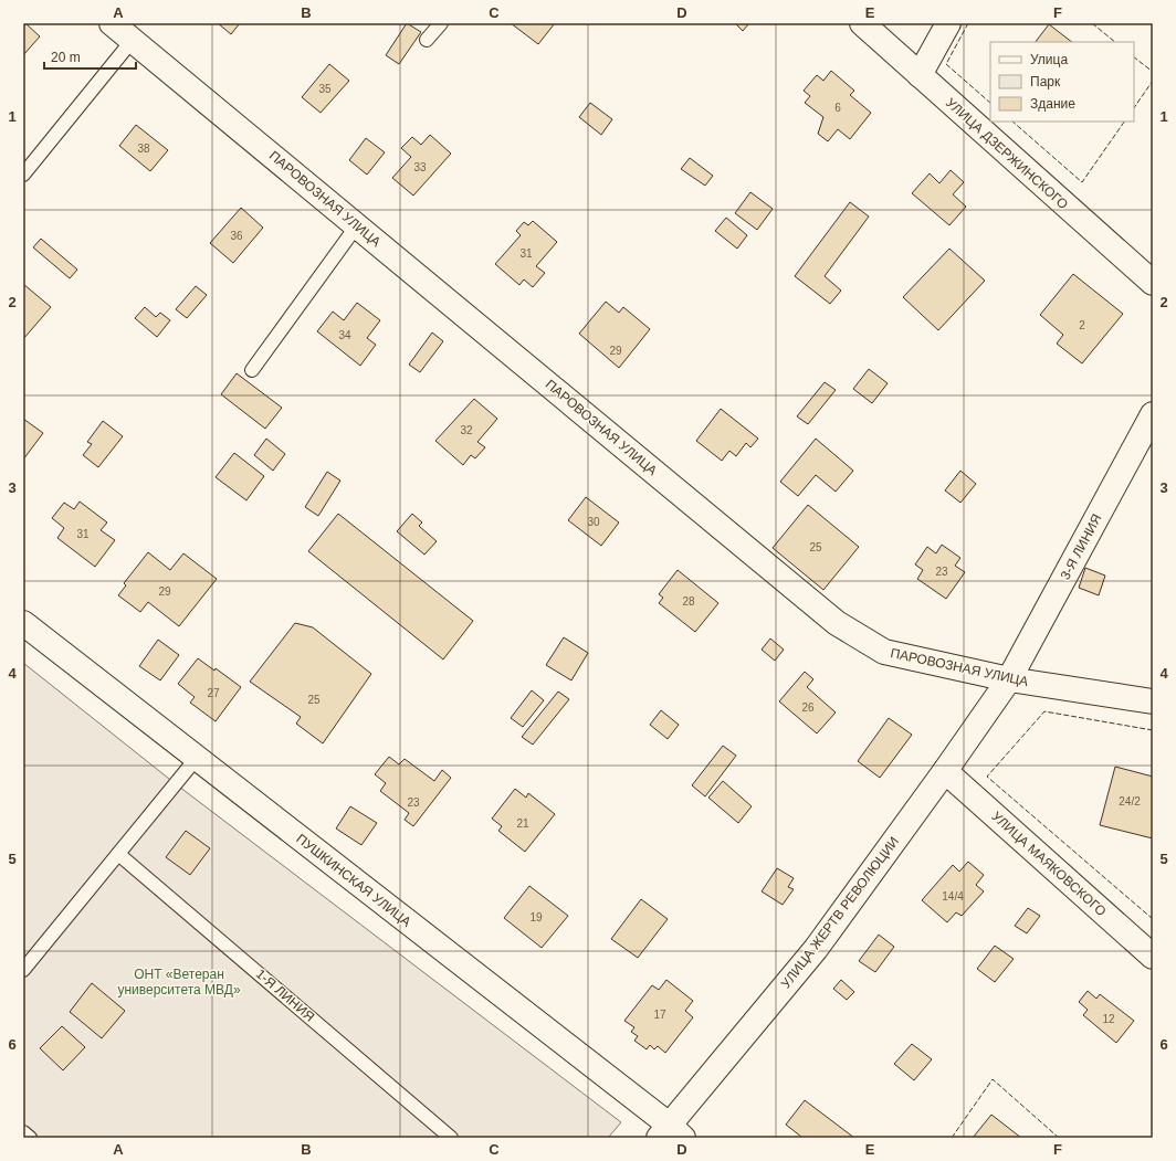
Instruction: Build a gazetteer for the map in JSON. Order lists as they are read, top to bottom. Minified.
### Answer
{"streets":{"street":["УЛИЦА ДЗЕРЖИНСКОГО","ПАРОВОЗНАЯ УЛИЦА","3-Я ЛИНИЯ","УЛИЦА МАЯКОВСКОГО","ПУШКИНСКАЯ УЛИЦА","УЛИЦА ЖЕРТВ РЕВОЛЮЦИИ"],"lane":["1-Я ЛИНИЯ"]},"crossings":[["ПАРОВОЗНАЯ УЛИЦА","3-Я ЛИНИЯ"],["ПАРОВОЗНАЯ УЛИЦА","УЛИЦА ЖЕРТВ РЕВОЛЮЦИИ"],["3-Я ЛИНИЯ","УЛИЦА ЖЕРТВ РЕВОЛЮЦИИ"],["УЛИЦА МАЯКОВСКОГО","УЛИЦА ЖЕРТВ РЕВОЛЮЦИИ"],["ПУШКИНСКАЯ УЛИЦА","УЛИЦА ЖЕРТВ РЕВОЛЮЦИИ"]],"parks":["ОНТ «Ветеран университета МВД»"],"house_numbers":["35","6","38","33","36","31","2","34","29","32","30","31","25","23","29","28","27","25","26","24/2","23","21","14/4","19","17","12"],"legend":["Улица","Парк","Здание"],"scale_bar":"20 m","grid":{"columns":["A","B","C","D","E","F"],"rows":["1","2","3","4","5","6"]}}
